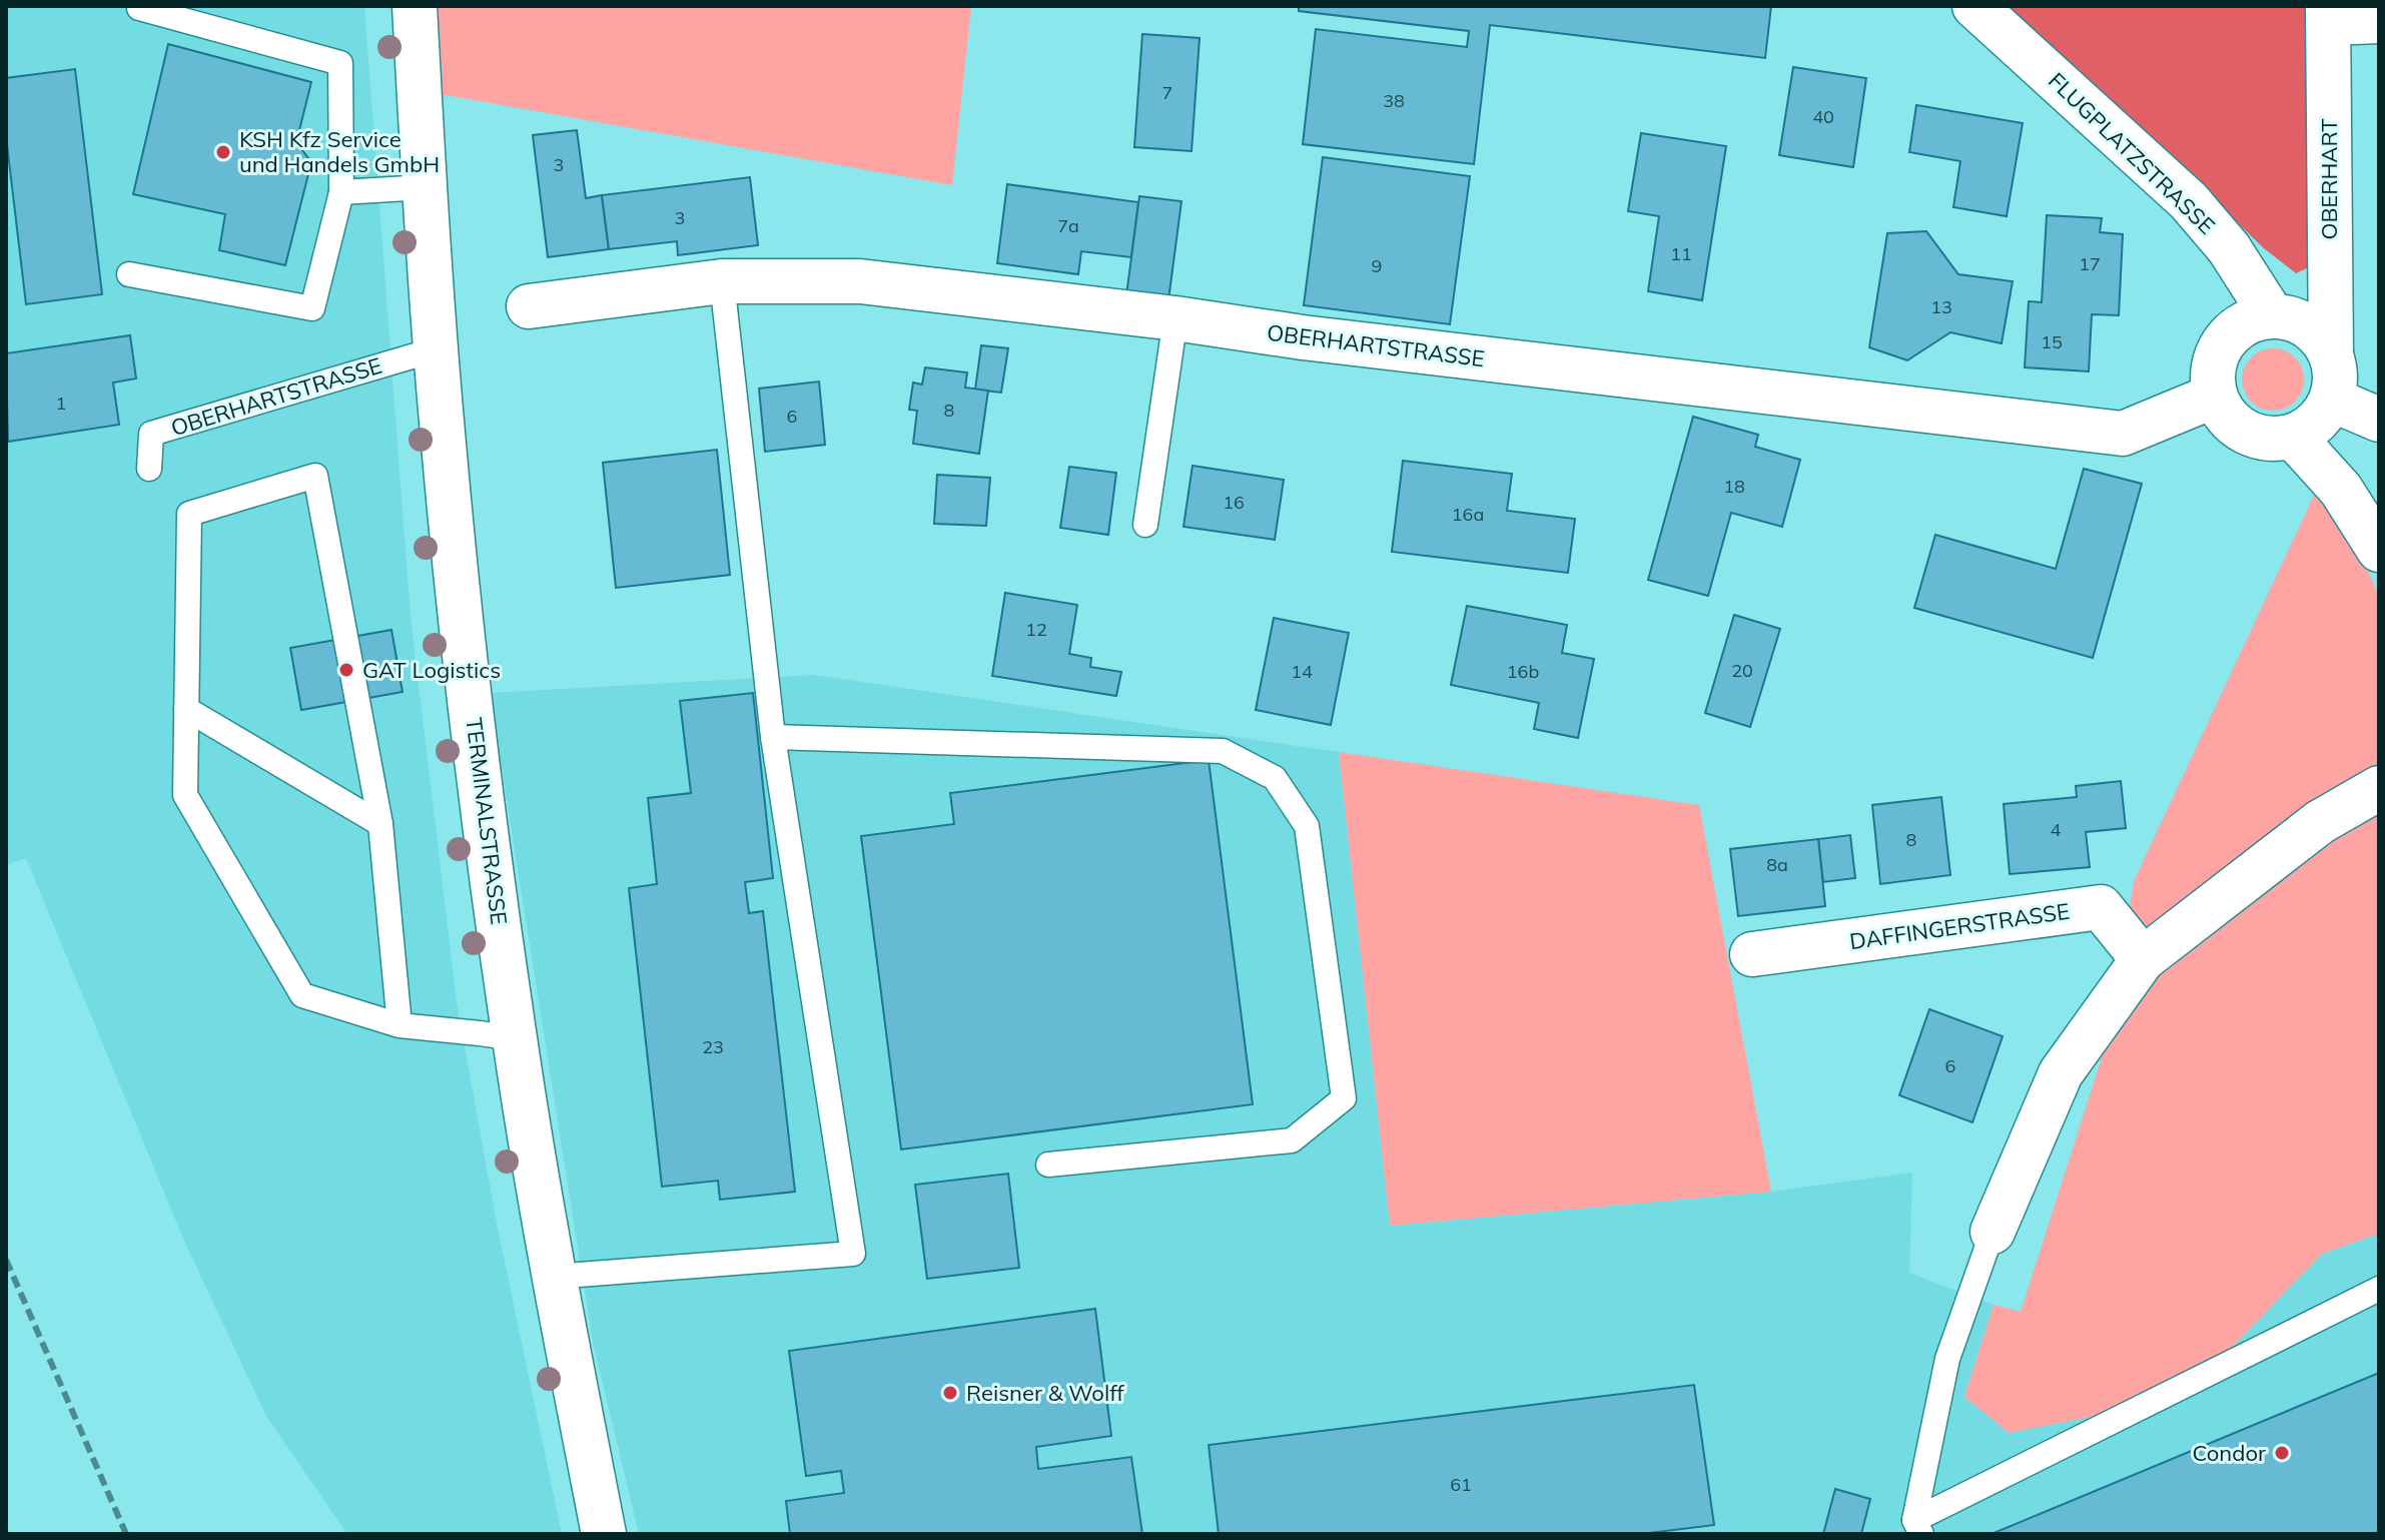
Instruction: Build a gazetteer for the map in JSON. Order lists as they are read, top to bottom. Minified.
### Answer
{"streets":{"street":["FLUGPLATZSTRASSE","OBERHART","OBERHARTSTRASSE","TERMINALSTRASSE","DAFFINGERSTRASSE"]},"crossings":[["FLUGPLATZSTRASSE","OBERHART"],["FLUGPLATZSTRASSE","OBERHARTSTRASSE"],["OBERHART","OBERHARTSTRASSE"],["OBERHARTSTRASSE","TERMINALSTRASSE"]],"places":["KSH Kfz Service und Handels GmbH","GAT Logistics","Reisner & Wolff","Condor"],"house_numbers":["7","38","40","3","3","7a","11","17","9","13","15","1","8","6","18","16","16a","12","20","14","16b","4","8","8a","23","6","61"]}
